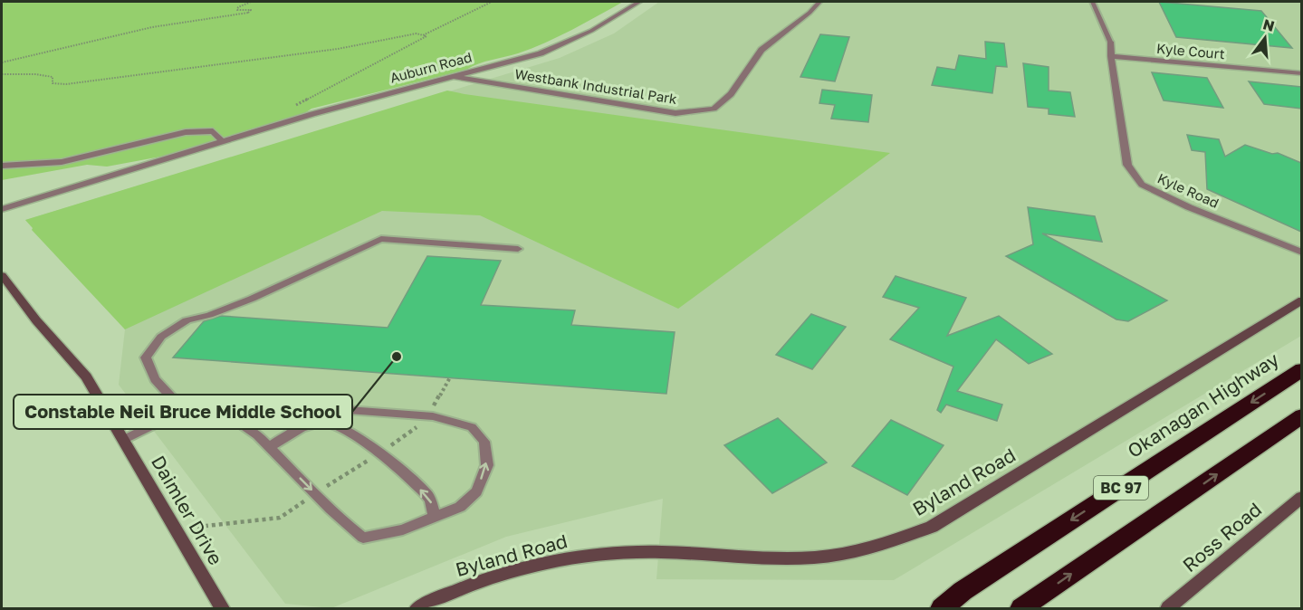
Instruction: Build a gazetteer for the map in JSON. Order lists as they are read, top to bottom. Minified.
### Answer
{"streets":{"highway":["Okanagan Highway","BC 97"],"street":["Kyle Court","Auburn Road","Westbank Industrial Park","Kyle Road","Byland Road","Daimler Drive","Ross Road"]},"crossings":[["Kyle Court","Kyle Road"],["Auburn Road","Westbank Industrial Park"]],"places":["Constable Neil Bruce Middle School"],"north":"top"}
